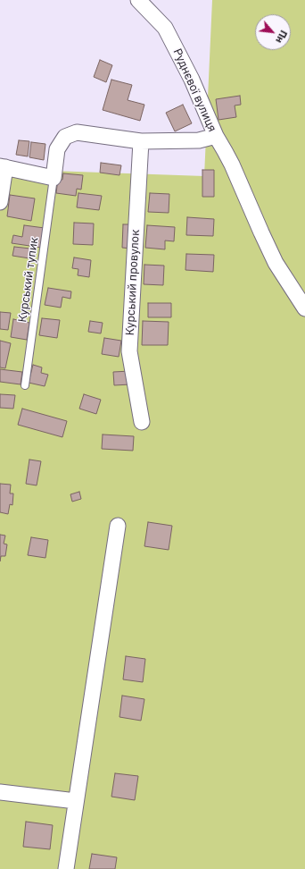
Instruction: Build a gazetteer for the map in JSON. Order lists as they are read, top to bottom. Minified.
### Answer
{"streets":{"street":["Руднєвої вулиця","Курський провулок"],"lane":["Курський тупик"]},"crossings":[["Руднєвої вулиця","Курський тупик"],["Руднєвої вулиця","Курський провулок"]],"north":"bottom right"}
